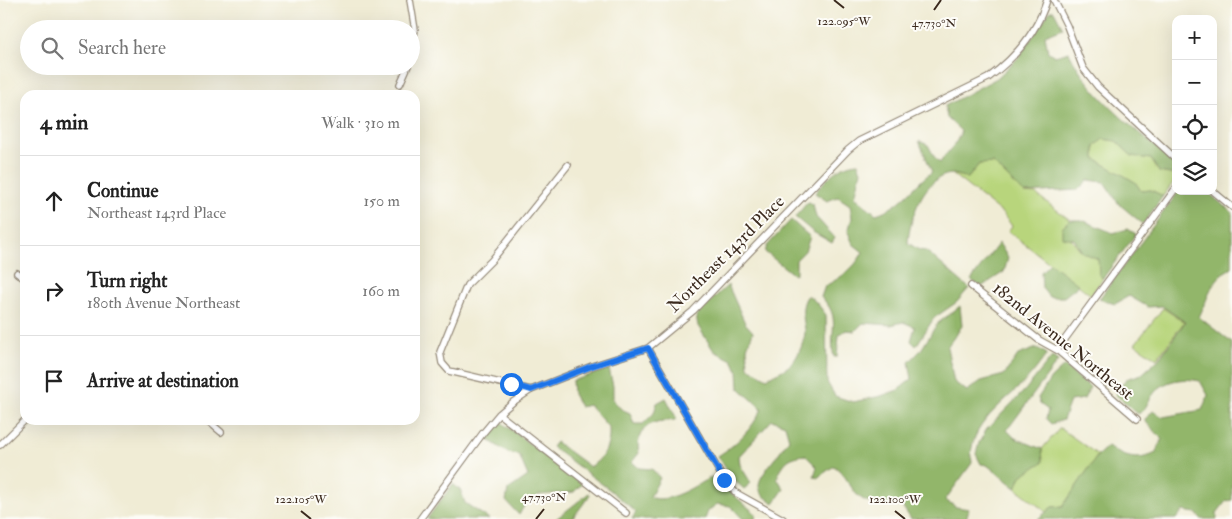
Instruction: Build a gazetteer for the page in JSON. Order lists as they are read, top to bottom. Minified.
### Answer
{"streets":{"street":["Northeast 143rd Place","182nd Avenue Northeast"]},"page":{"map_buttons":["+","−"],"search":"Search here","heading":["4 min","Walk · 310 m"],"list":[["Continue","Northeast 143rd Place","150 m"],["Turn right","180th Avenue Northeast","160 m"],"Arrive at destination"]},"coordinates":["122.095°W","47.730°N","122.105°W","122.100°W"]}
